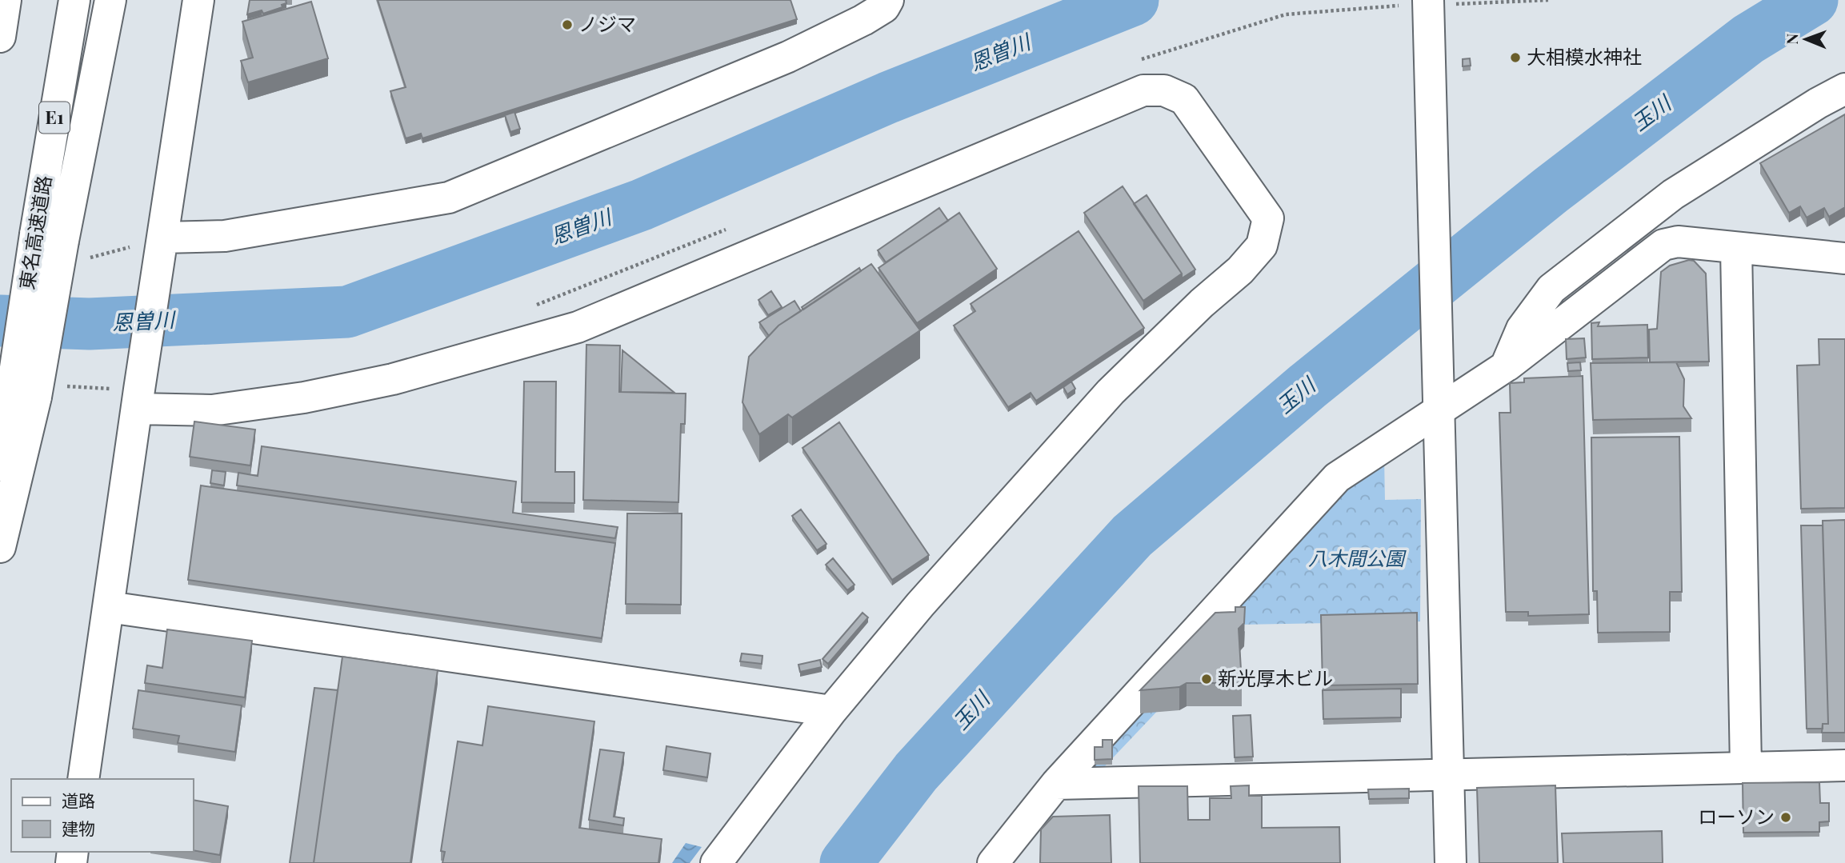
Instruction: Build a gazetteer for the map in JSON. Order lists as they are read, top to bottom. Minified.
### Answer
{"streets":{"main road":["E1","東名高速道路"]},"water":["恩曽川","玉川"],"parks":["八木間公園"],"places":["ノジマ","大相模水神社","新光厚木ビル","ローソン"],"legend":["道路","建物"],"north":"left"}
